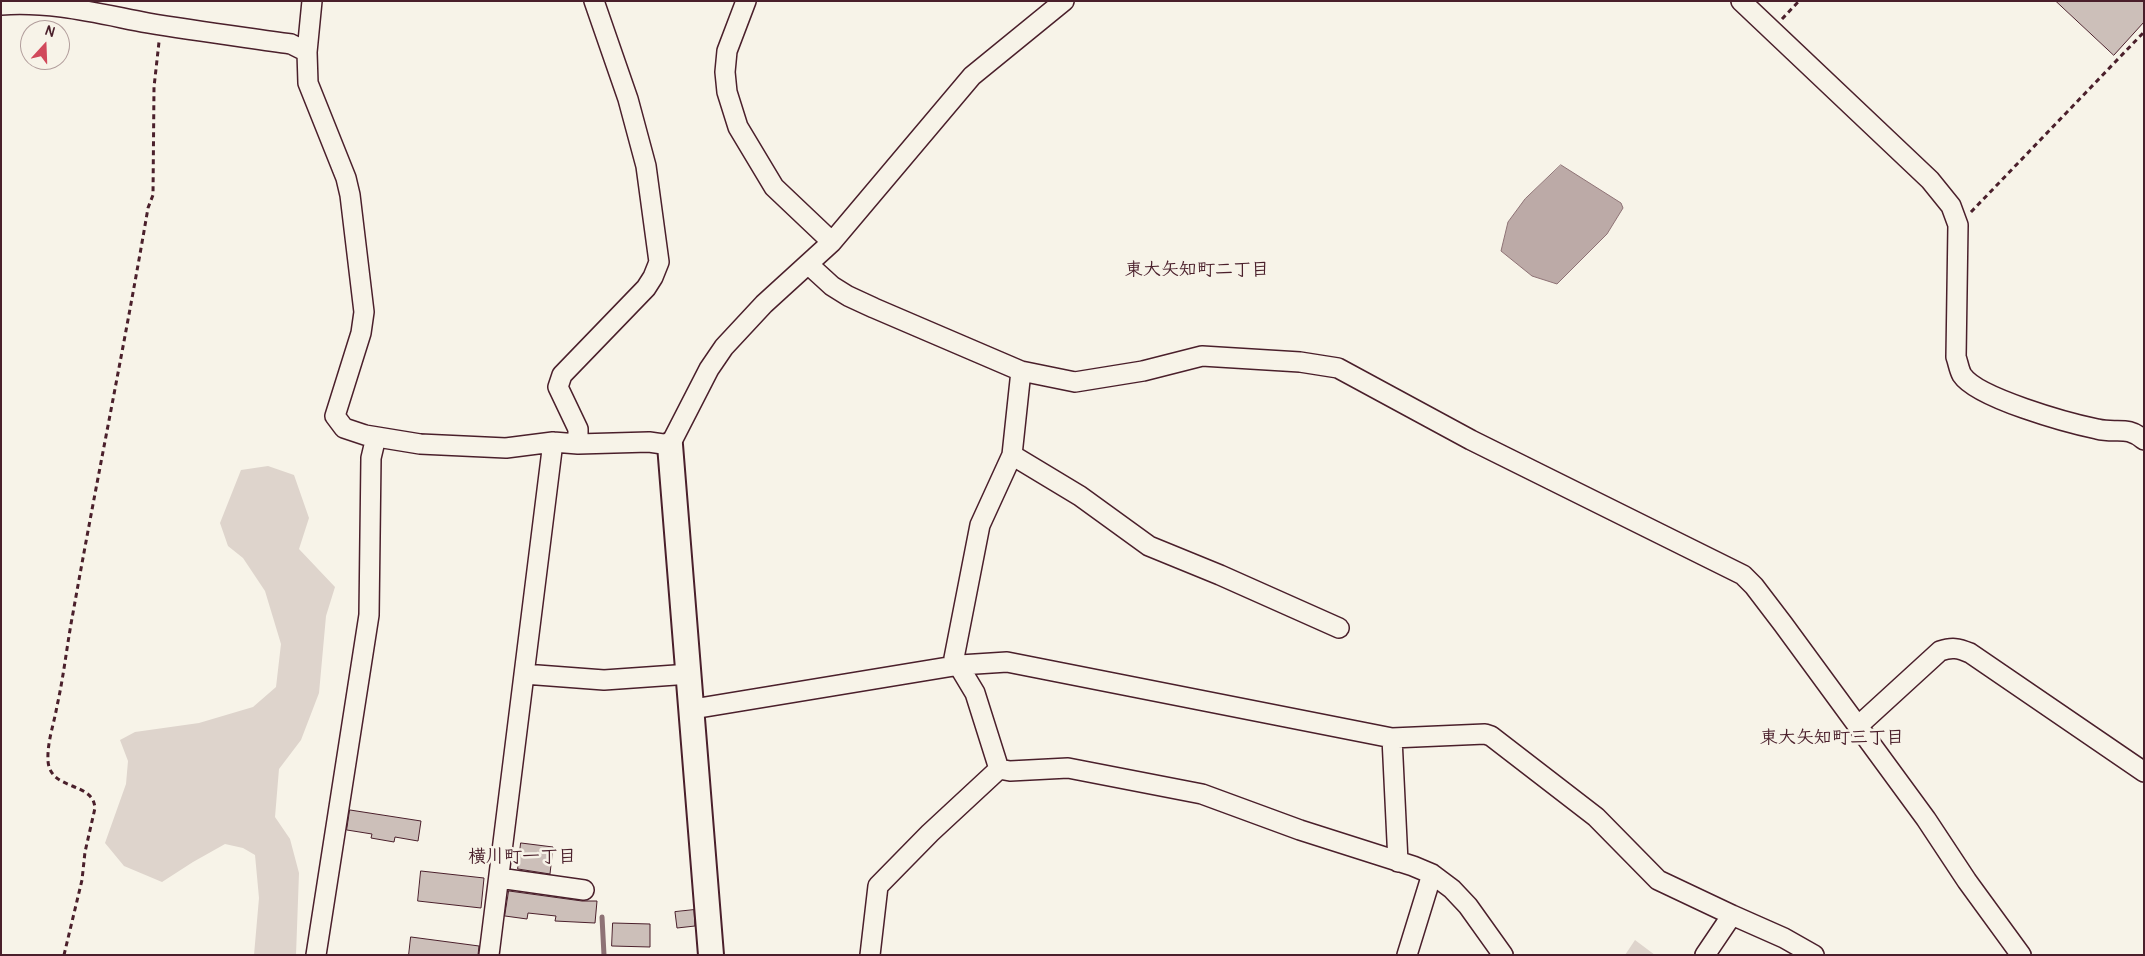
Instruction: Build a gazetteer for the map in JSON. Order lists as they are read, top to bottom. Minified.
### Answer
{"districts":["東大矢知町二丁目","東大矢知町三丁目","横川町一丁目"],"north":"top"}
